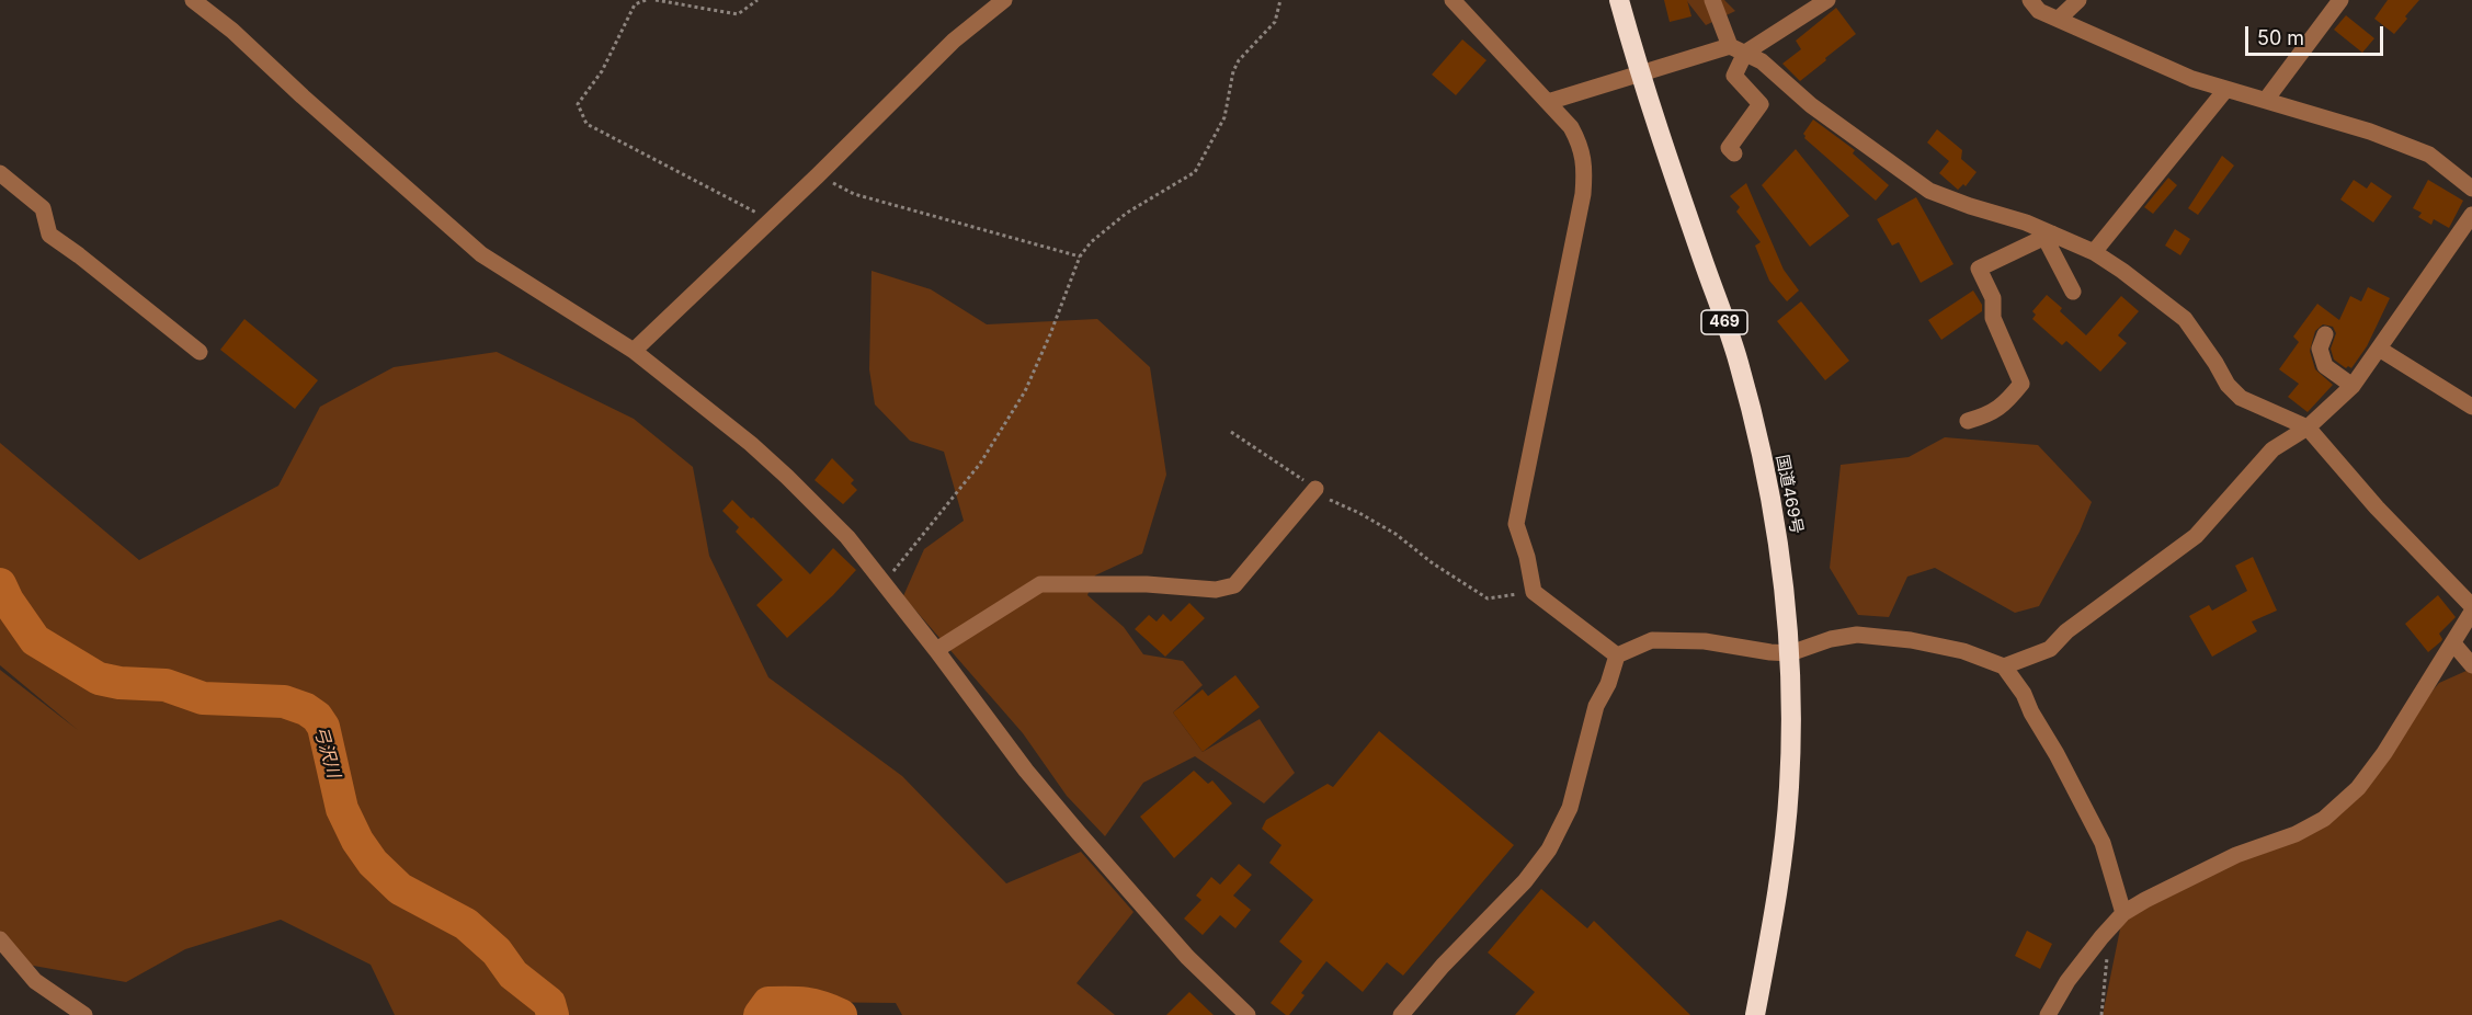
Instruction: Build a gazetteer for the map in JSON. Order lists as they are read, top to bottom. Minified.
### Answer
{"streets":{"highway":["469","国道469号"]},"water":["弓沢川"],"scale_bar":"50 m"}
